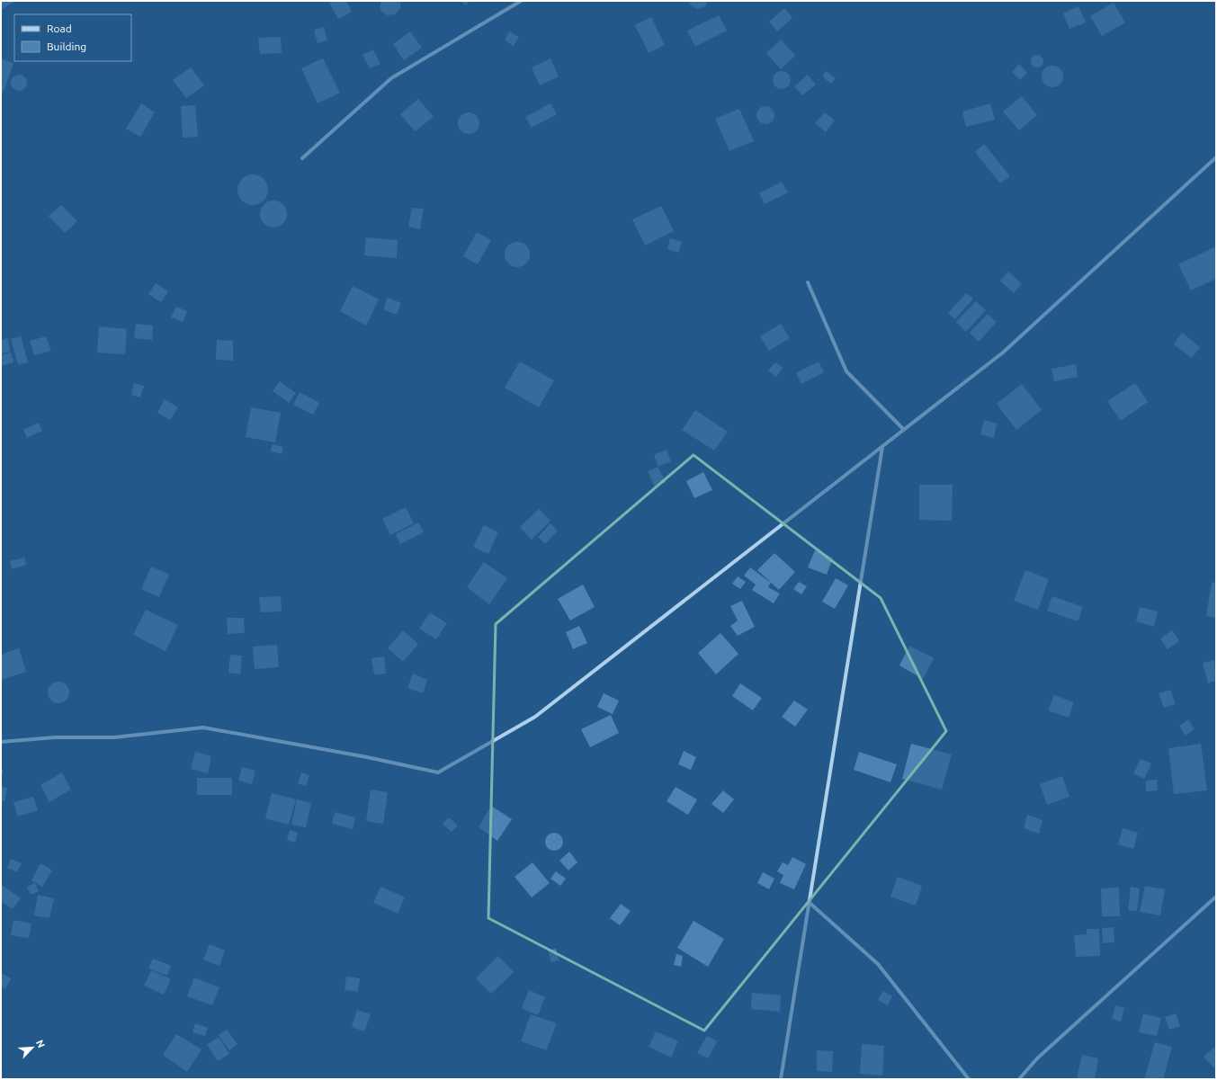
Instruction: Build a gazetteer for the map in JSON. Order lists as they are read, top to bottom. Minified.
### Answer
{"legend":["Road","Building"],"north":"top right"}
